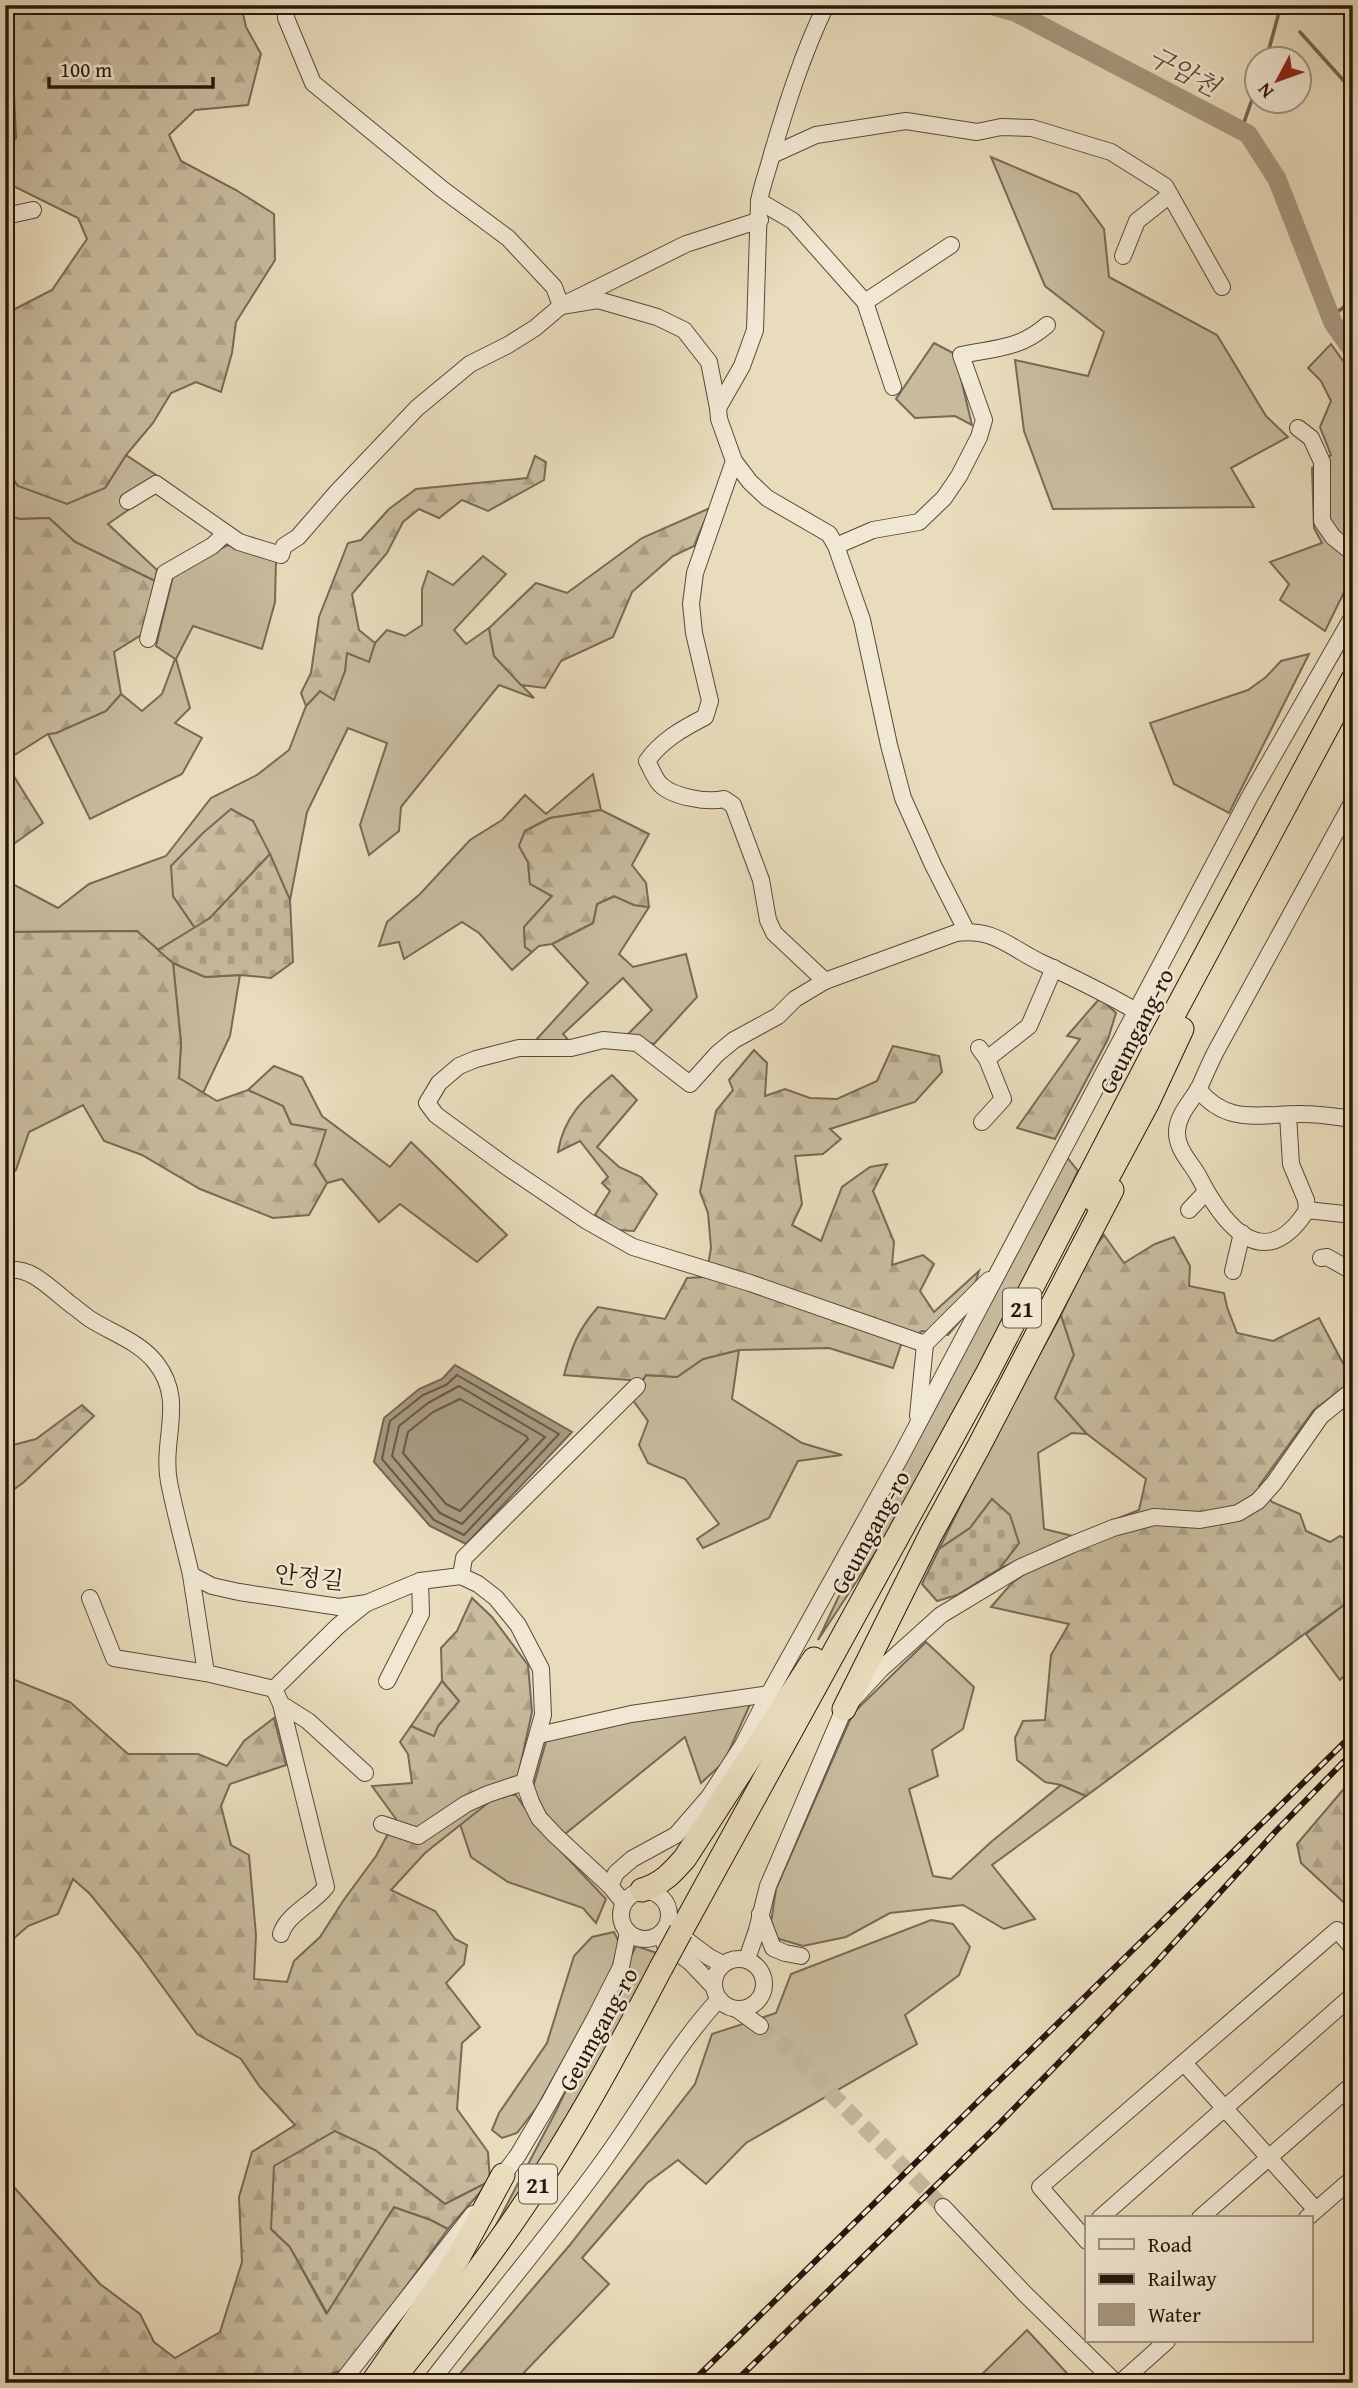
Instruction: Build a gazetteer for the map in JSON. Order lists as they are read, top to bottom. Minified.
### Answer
{"streets":{"highway":["Geumgang-ro","21"],"street":["안정길"]},"water":["구암천"],"legend":["Road","Railway","Water"],"scale_bar":"100 m","north":"bottom left"}
